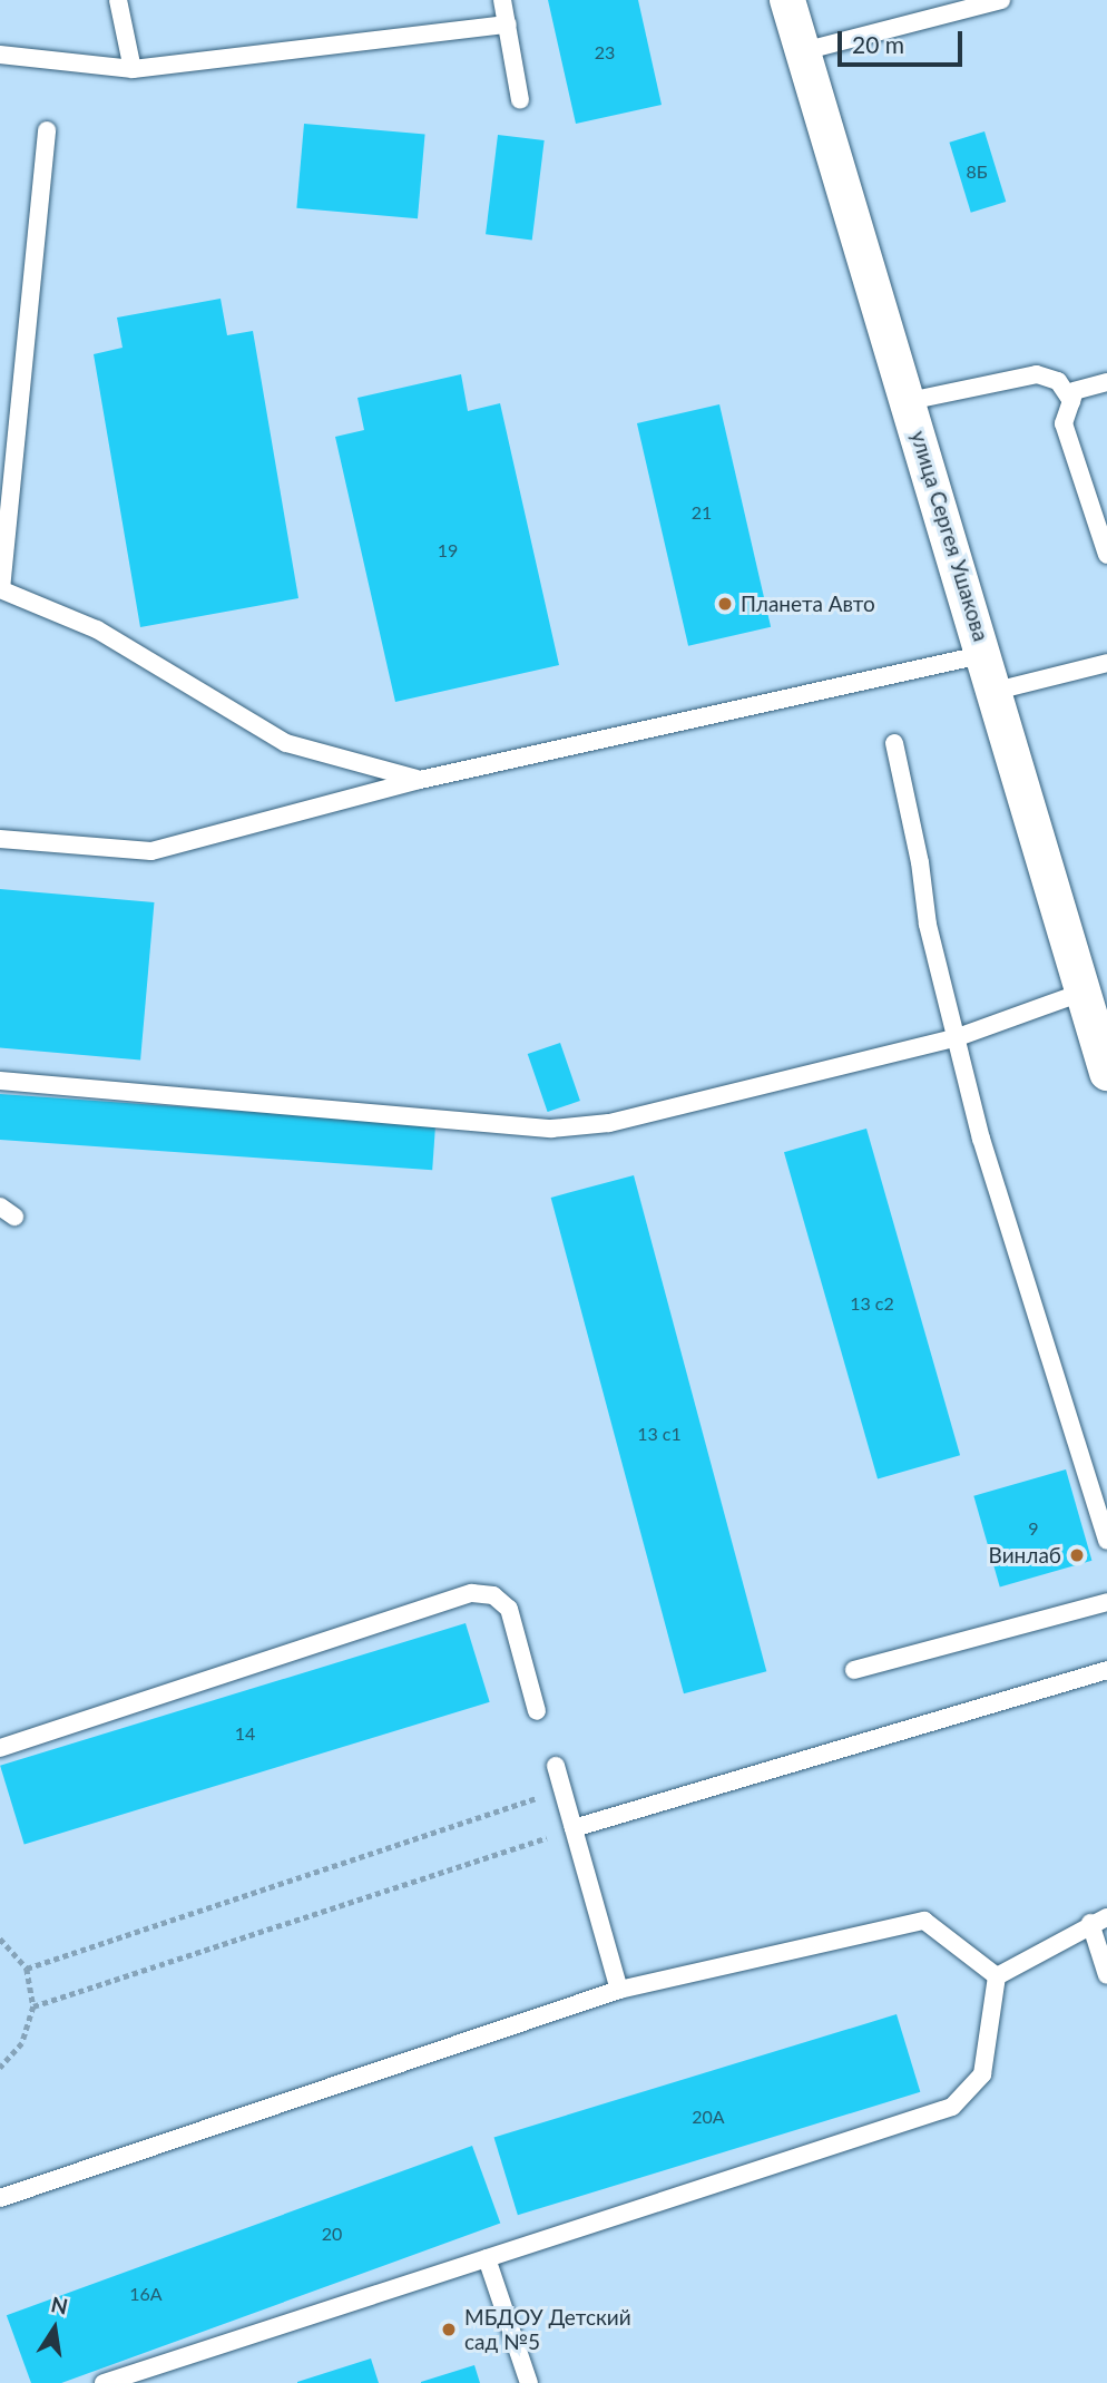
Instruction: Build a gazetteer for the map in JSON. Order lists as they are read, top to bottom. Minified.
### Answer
{"streets":{"street":["улица Сергея Ушакова"]},"places":["Планета Авто","Винлаб","МБДОУ Детский сад №5"],"house_numbers":["23","8Б","21","19","13 с2","13 с1","9","14","20А","20","16А"],"scale_bar":"20 m","north":"top"}
